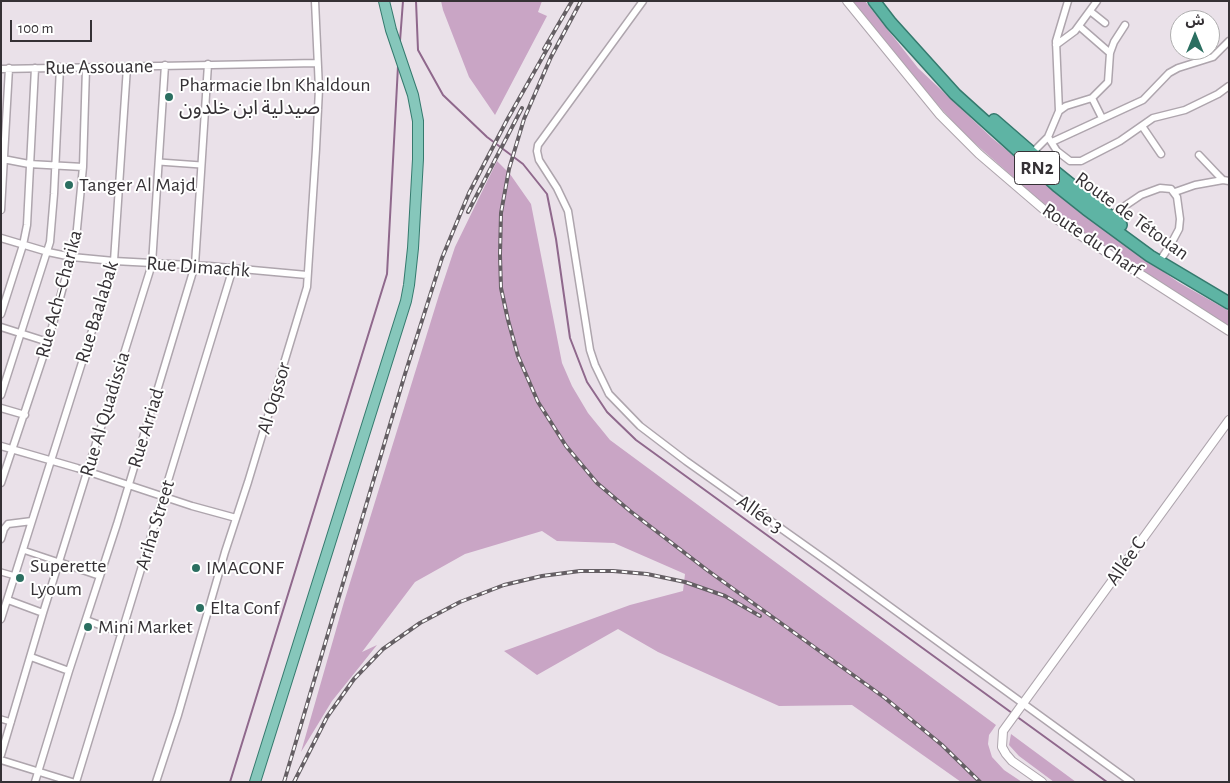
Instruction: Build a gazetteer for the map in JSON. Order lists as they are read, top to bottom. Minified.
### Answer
{"streets":{"highway":["RN2","Route de Tétouan"],"street":["Rue Assouane","Route du Charf","Rue Dimachk","Rue Ach–Charika","Rue Baalabak","Al Oqssor","Rue Al Quadissia","Rue Arriad","Allée 3","Ariha Street","Allée C"]},"crossings":[["Rue Assouane","Rue Ach–Charika"],["Rue Assouane","Rue Baalabak"],["Rue Assouane","Al Oqssor"],["Rue Assouane","Rue Al Quadissia"],["Rue Assouane","Rue Arriad"],["Rue Dimachk","Rue Ach–Charika"],["Rue Dimachk","Rue Baalabak"],["Rue Dimachk","Al Oqssor"],["Rue Dimachk","Rue Al Quadissia"],["Rue Dimachk","Rue Arriad"],["Rue Dimachk","Ariha Street"],["Allée 3","Allée C"]],"places":["Pharmacie Ibn Khaldoun صيدلية ابن خلدون","Tanger Al Majd","IMACONF","Superette Lyoum","Elta Conf","Mini Market"],"scale_bar":"100 m","north":"top"}
